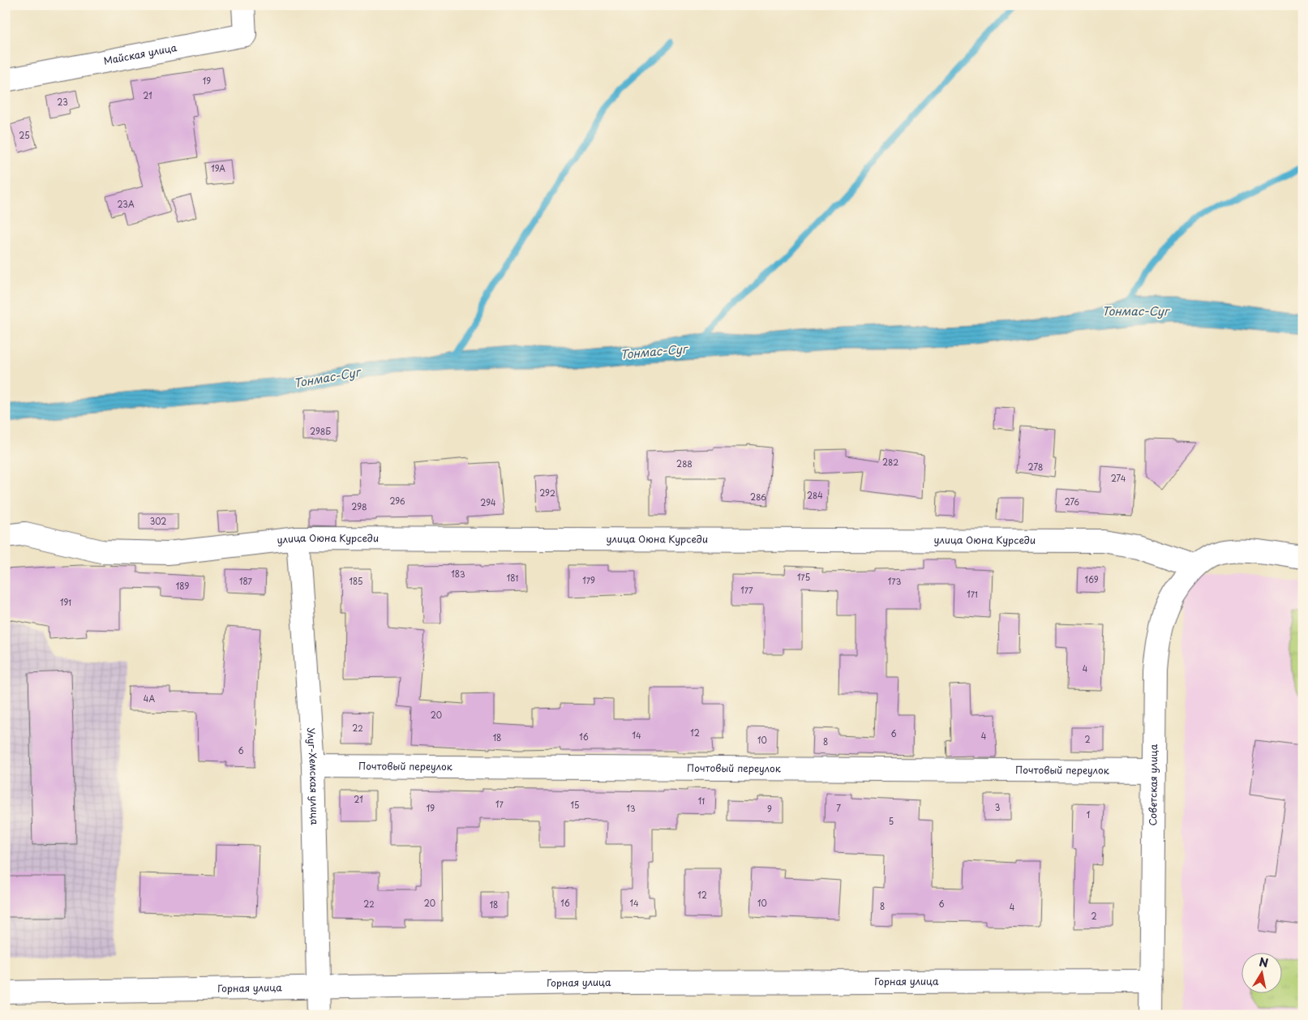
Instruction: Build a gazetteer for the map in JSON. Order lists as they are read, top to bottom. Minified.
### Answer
{"streets":{"street":["Майская улица","улица Оюна Курседи","Почтовый переулок","Улуг-Хемская улица","Советская улица","Горная улица"]},"crossings":[["улица Оюна Курседи","Улуг-Хемская улица"],["улица Оюна Курседи","Советская улица"],["Почтовый переулок","Улуг-Хемская улица"],["Почтовый переулок","Советская улица"],["Улуг-Хемская улица","Горная улица"],["Советская улица","Горная улица"]],"water":["Тонмас-Суг"],"house_numbers":["19","21","23","25","19А","23А","298Б","282","288","278","274","292","284","286","296","276","294","298","302","183","175","181","169","179","187","185","173","189","177","171","191","4","4А","20","22","12","6","14","4","16","18","2","10","8","6","21","11","17","15","3","19","13","7","9","1","5","12","20","16","14","10","22","6","18","8","4","2"],"north":"top"}
